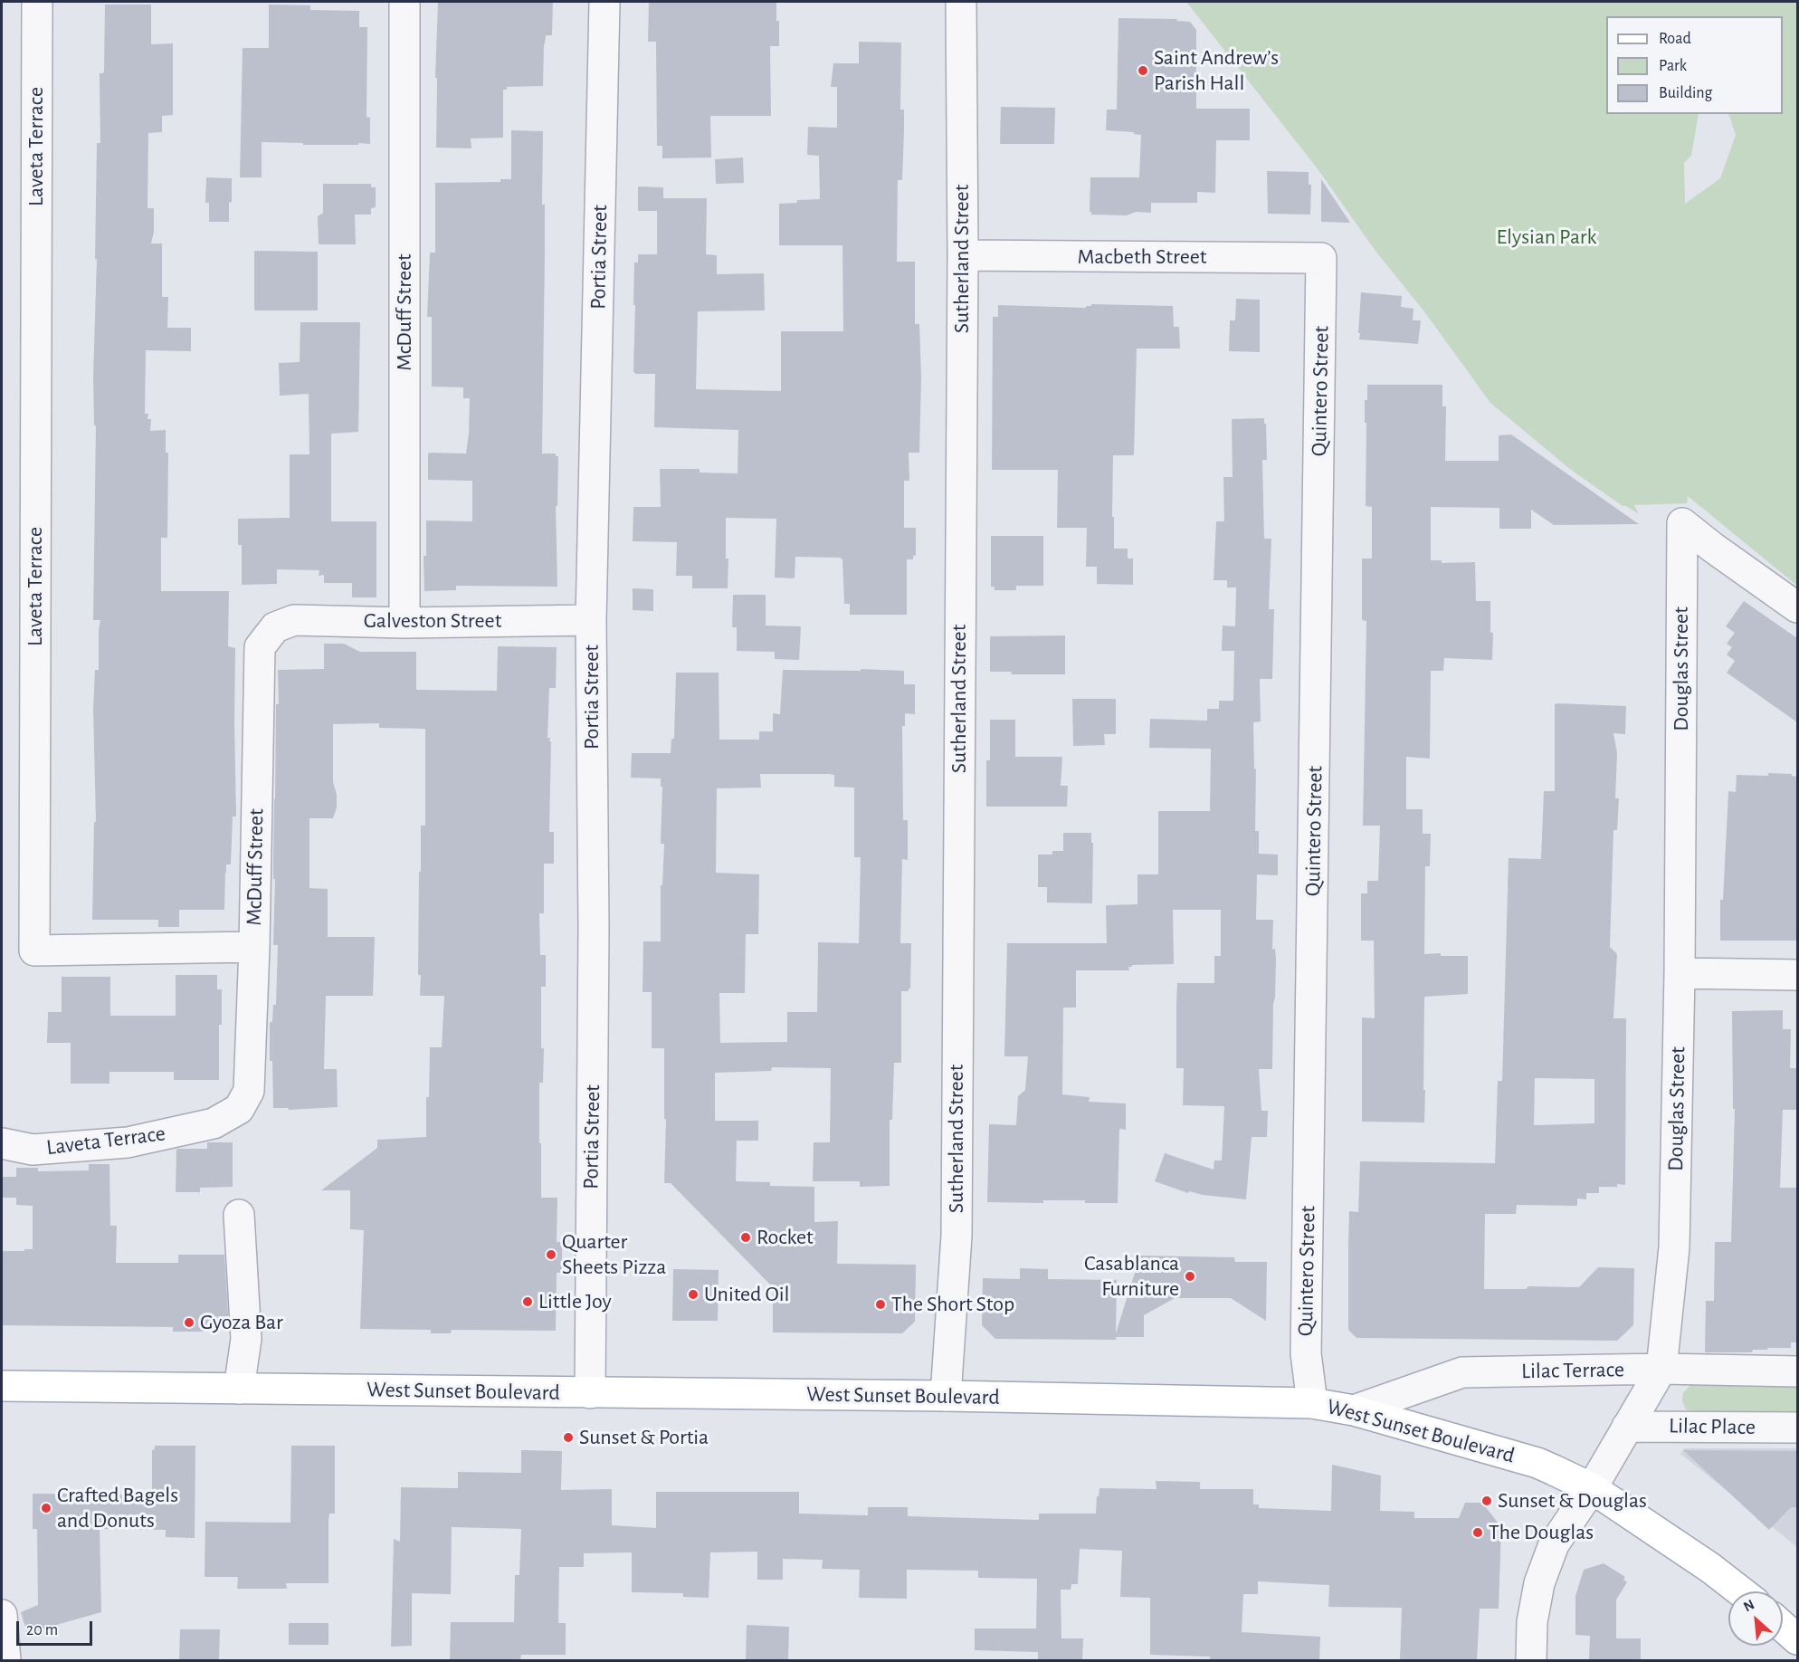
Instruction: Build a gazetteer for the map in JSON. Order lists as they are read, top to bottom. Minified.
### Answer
{"streets":{"main road":["West Sunset Boulevard"],"street":["Laveta Terrace","Portia Street","Macbeth Street","Sutherland Street","McDuff Street","Quintero Street","Galveston Street","Douglas Street","Lilac Terrace","Lilac Place"]},"crossings":[["Laveta Terrace","McDuff Street"],["Portia Street","Galveston Street"],["Portia Street","West Sunset Boulevard"],["Macbeth Street","Sutherland Street"],["Macbeth Street","Quintero Street"],["Sutherland Street","West Sunset Boulevard"],["McDuff Street","Galveston Street"],["Quintero Street","West Sunset Boulevard"],["Douglas Street","Lilac Terrace"],["Douglas Street","West Sunset Boulevard"],["Douglas Street","Lilac Place"],["Lilac Terrace","West Sunset Boulevard"]],"parks":["Elysian Park"],"places":["Saint Andrew’s Parish Hall","Rocket","Quarter Sheets Pizza","Casablanca Furniture","United Oil","Little Joy","The Short Stop","Gyoza Bar","Sunset & Portia","Sunset & Douglas","Crafted Bagels and Donuts","The Douglas"],"legend":["Road","Park","Building"],"scale_bar":"20 m","north":"top left"}
